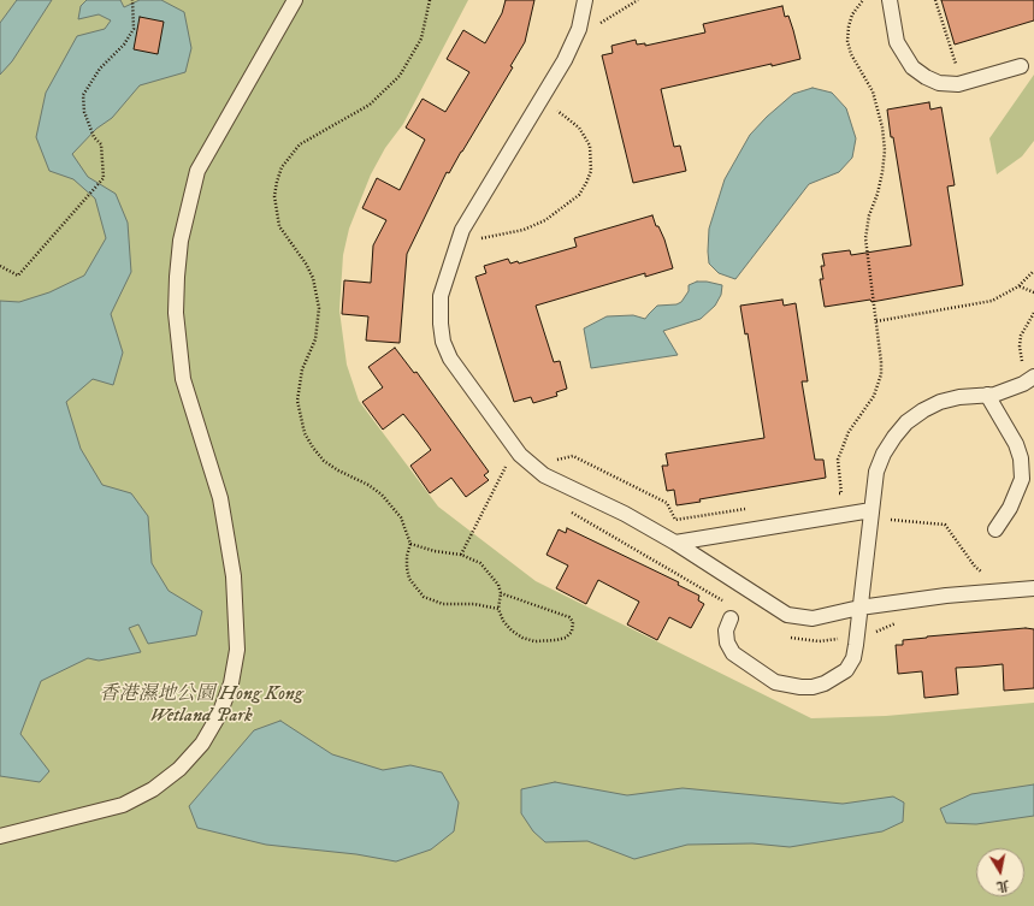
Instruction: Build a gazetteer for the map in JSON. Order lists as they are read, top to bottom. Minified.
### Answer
{"parks":["香港濕地公園 Hong Kong Wetland Park"],"north":"bottom"}
